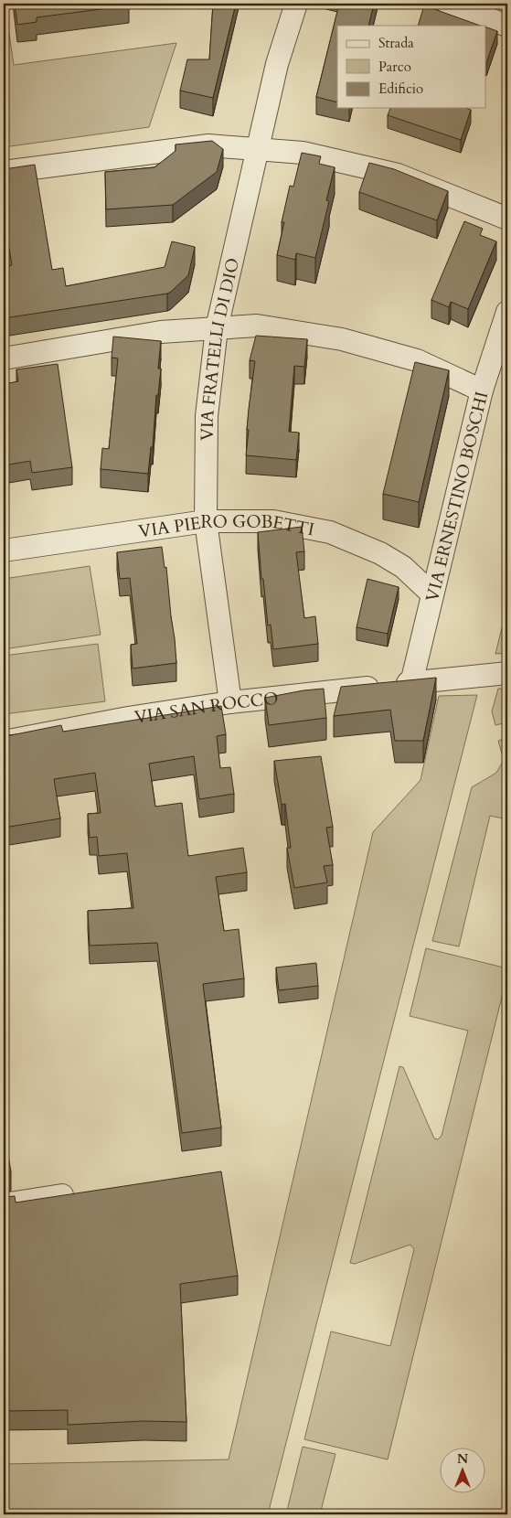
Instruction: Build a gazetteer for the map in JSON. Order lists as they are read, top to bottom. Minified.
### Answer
{"streets":{"street":["VIA FRATELLI DI DIO","VIA ERNESTINO BOSCHI","VIA PIERO GOBETTI","VIA SAN ROCCO"]},"crossings":[["VIA FRATELLI DI DIO","VIA PIERO GOBETTI"],["VIA FRATELLI DI DIO","VIA SAN ROCCO"],["VIA ERNESTINO BOSCHI","VIA PIERO GOBETTI"],["VIA ERNESTINO BOSCHI","VIA SAN ROCCO"]],"legend":["Strada","Parco","Edificio"],"north":"top"}
